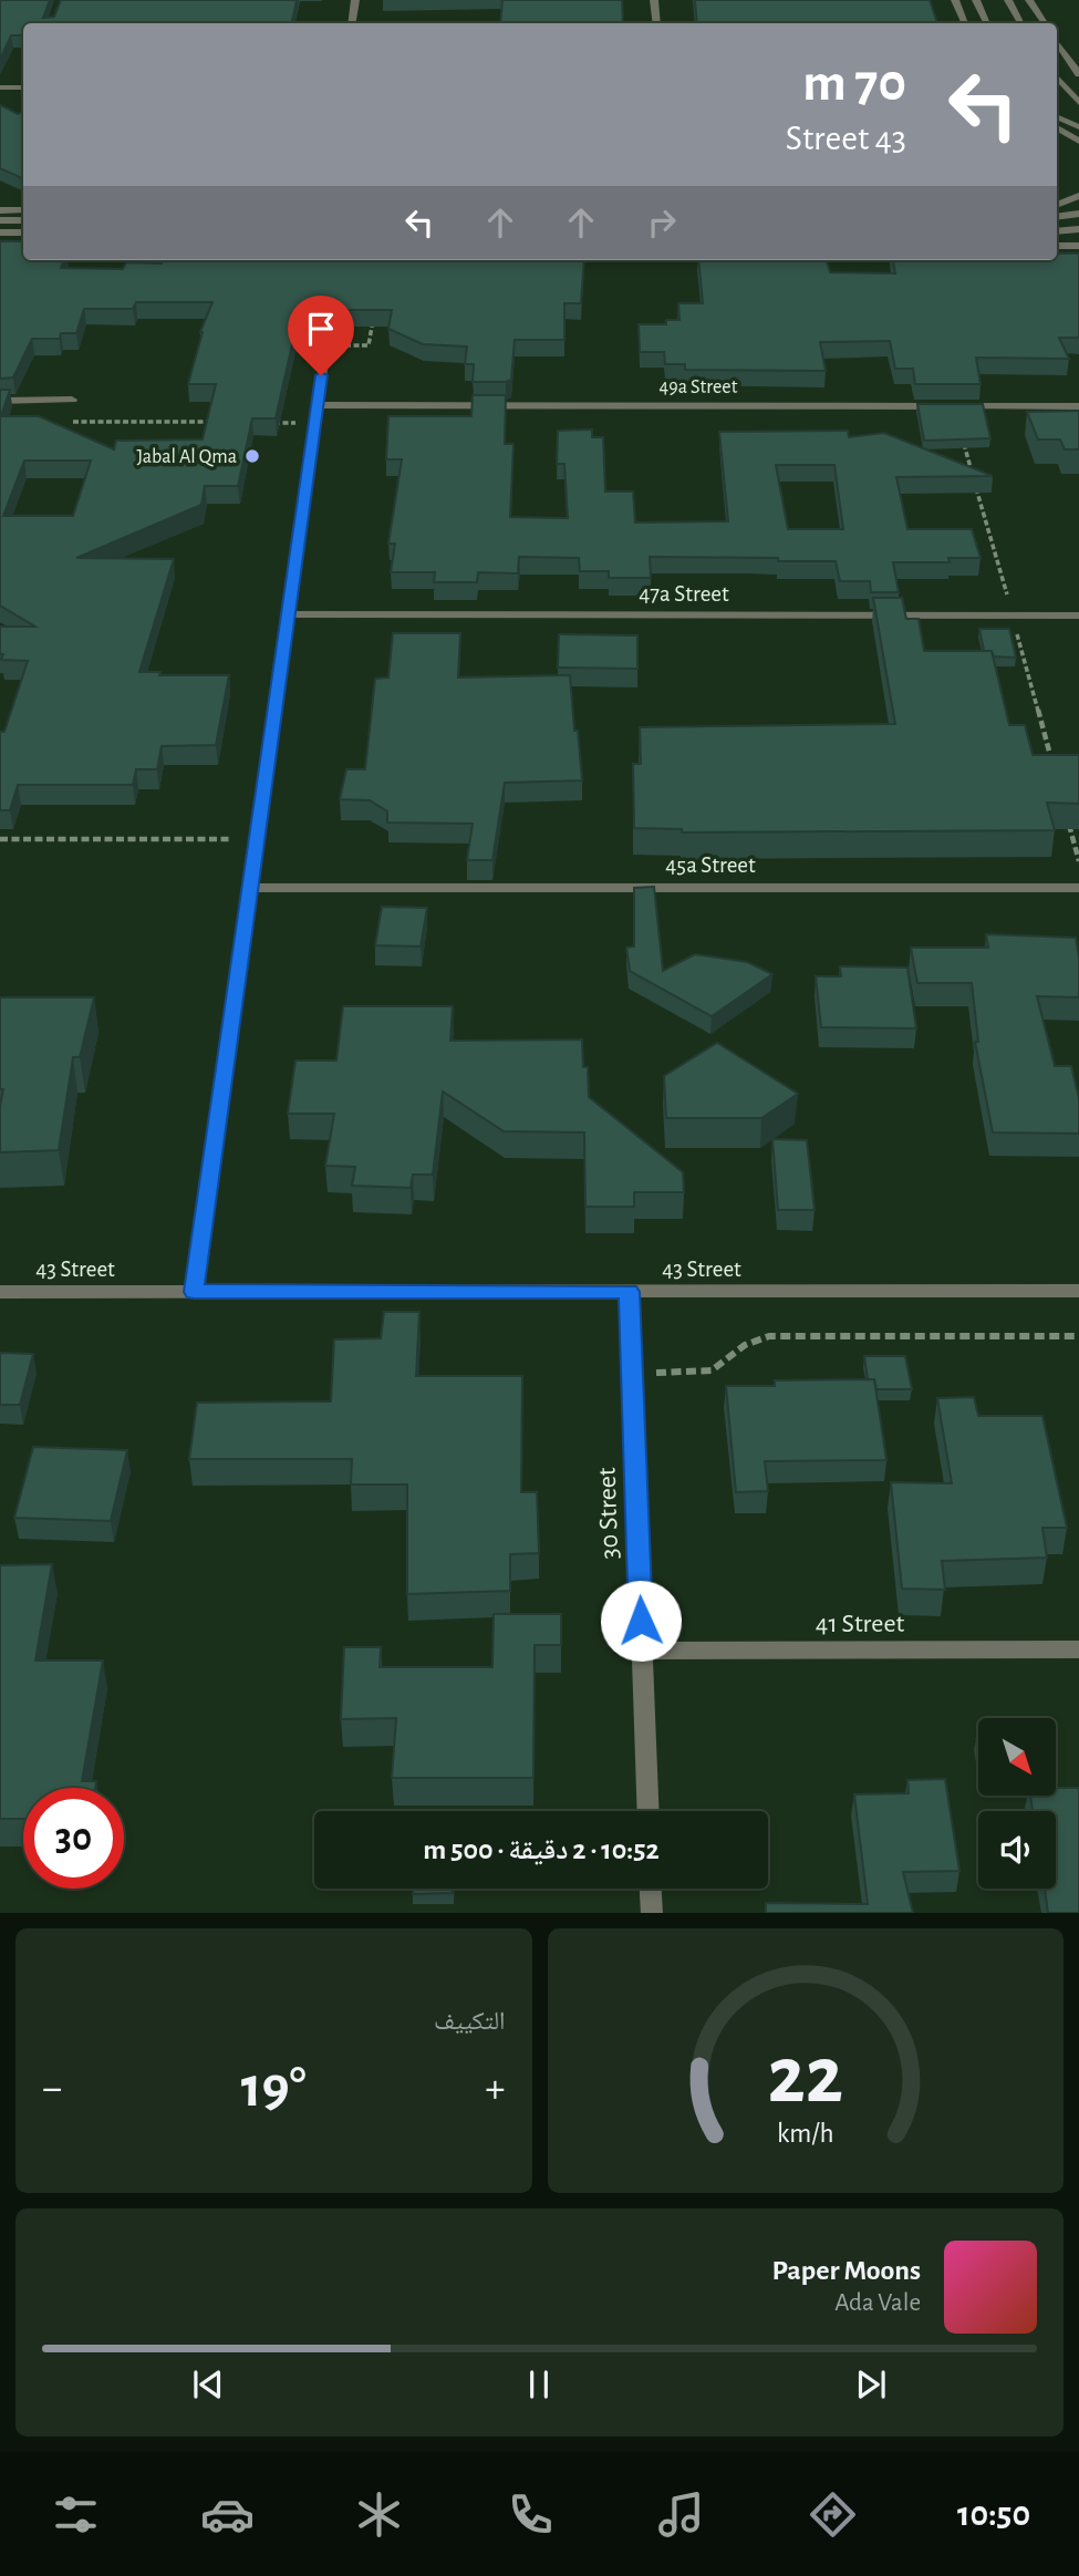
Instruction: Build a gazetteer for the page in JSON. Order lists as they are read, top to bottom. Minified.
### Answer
{"streets":{"street":["49a Street","47a Street","45a Street","43 Street","30 Street","41 Street"]},"crossings":[["43 Street","30 Street"],["30 Street","41 Street"]],"places":["Jabal Al Qma"],"north":"bottom right","page":{"turn":["70 m","43 Street"],"limit":"30","trip":"10:52 · 2 دقيقة · 500 m","tile":"التكييف","heat":["−","19°","+"],"song":["Paper Moons","Ada Vale"],"tabs":"10:50","gauge":["22","km/h"]}}
